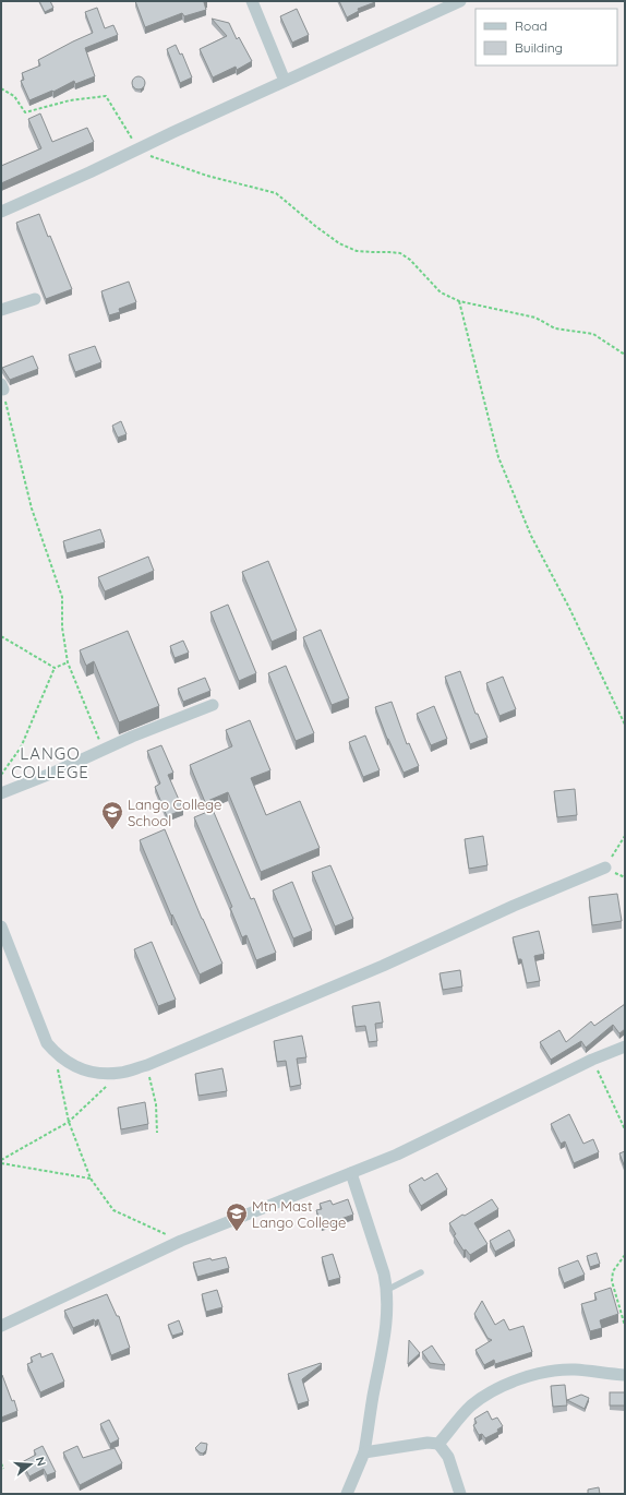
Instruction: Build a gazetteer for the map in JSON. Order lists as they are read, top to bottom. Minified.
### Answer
{"districts":["LANGO COLLEGE"],"places":{"school or university":["Lango College School","Mtn Mast Lango College"]},"legend":["Road","Building"],"north":"right"}
